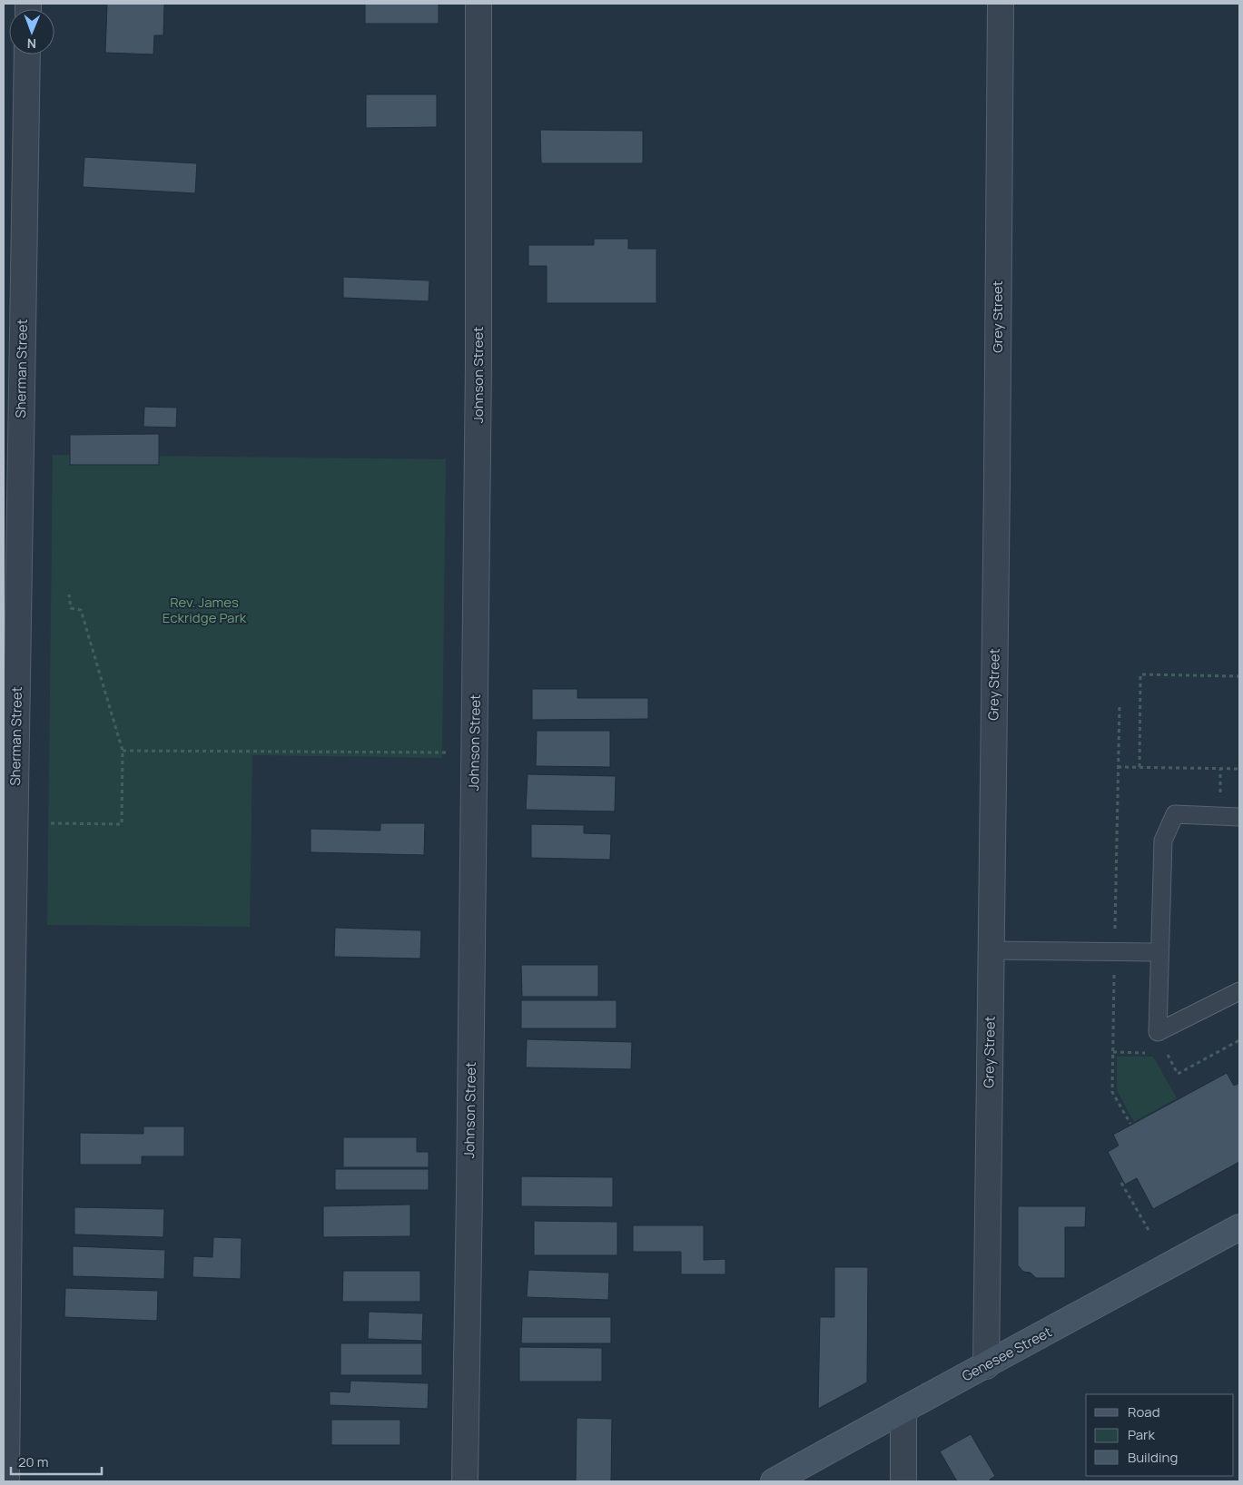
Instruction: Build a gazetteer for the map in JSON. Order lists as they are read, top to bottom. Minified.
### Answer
{"streets":{"main road":["Genesee Street"],"street":["Grey Street","Sherman Street","Johnson Street"]},"crossings":[["Grey Street","Genesee Street"]],"parks":["Rev. James Eckridge Park"],"legend":["Road","Park","Building"],"scale_bar":"20 m","north":"bottom"}
